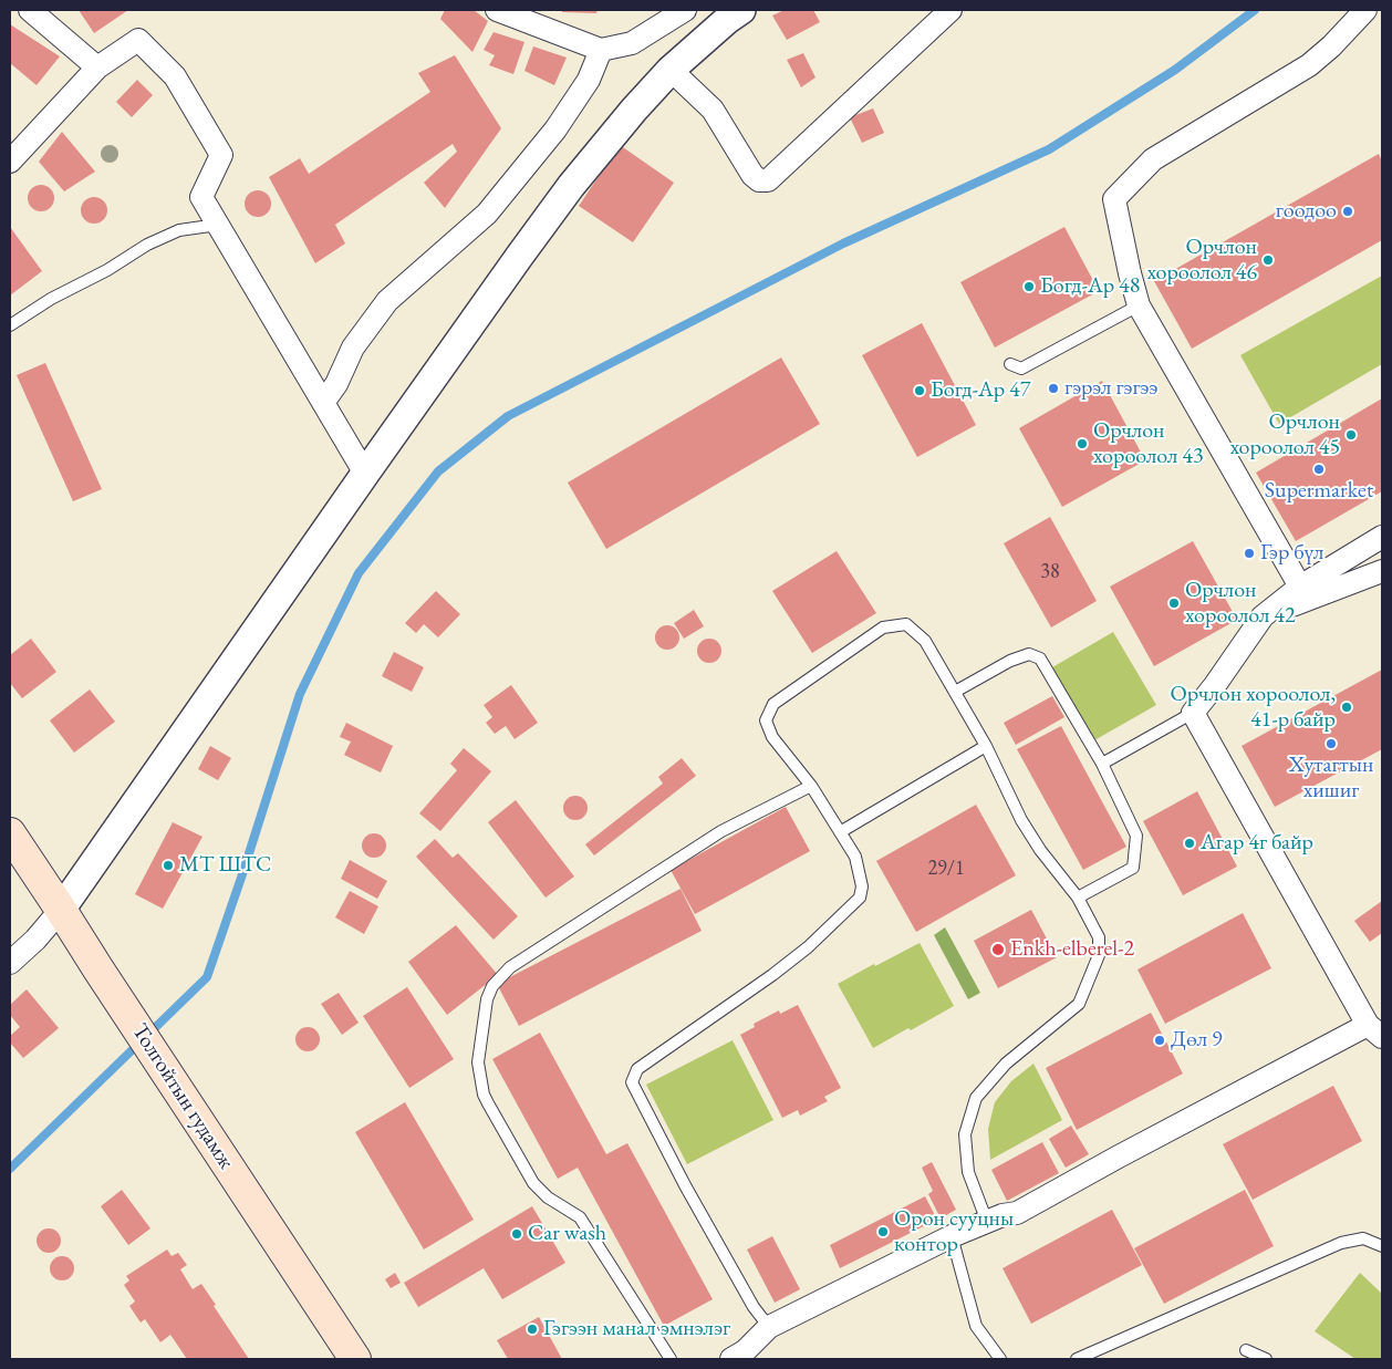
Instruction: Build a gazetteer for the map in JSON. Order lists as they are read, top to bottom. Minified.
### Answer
{"streets":{"main road":["Толгойтын гудамж"]},"places":["гоодоо","Орчлон хороолол 46","Богд-Ар 48","гэрэл гэгээ","Богд-Ар 47","Орчлон хороолол 45","Орчлон хороолол 43","Supermarket","Гэр бүл","Орчлон хороолол 42","Орчлон хороолол, 41-р байр","Хутагтын хишиг","Агар 4г байр","MТ ШТС","Enkh-elberel-2","Дөл 9","Орон сууцны контор","Car wash","Гэгээн манал эмнэлэг"],"house_numbers":["38","29/1"]}
